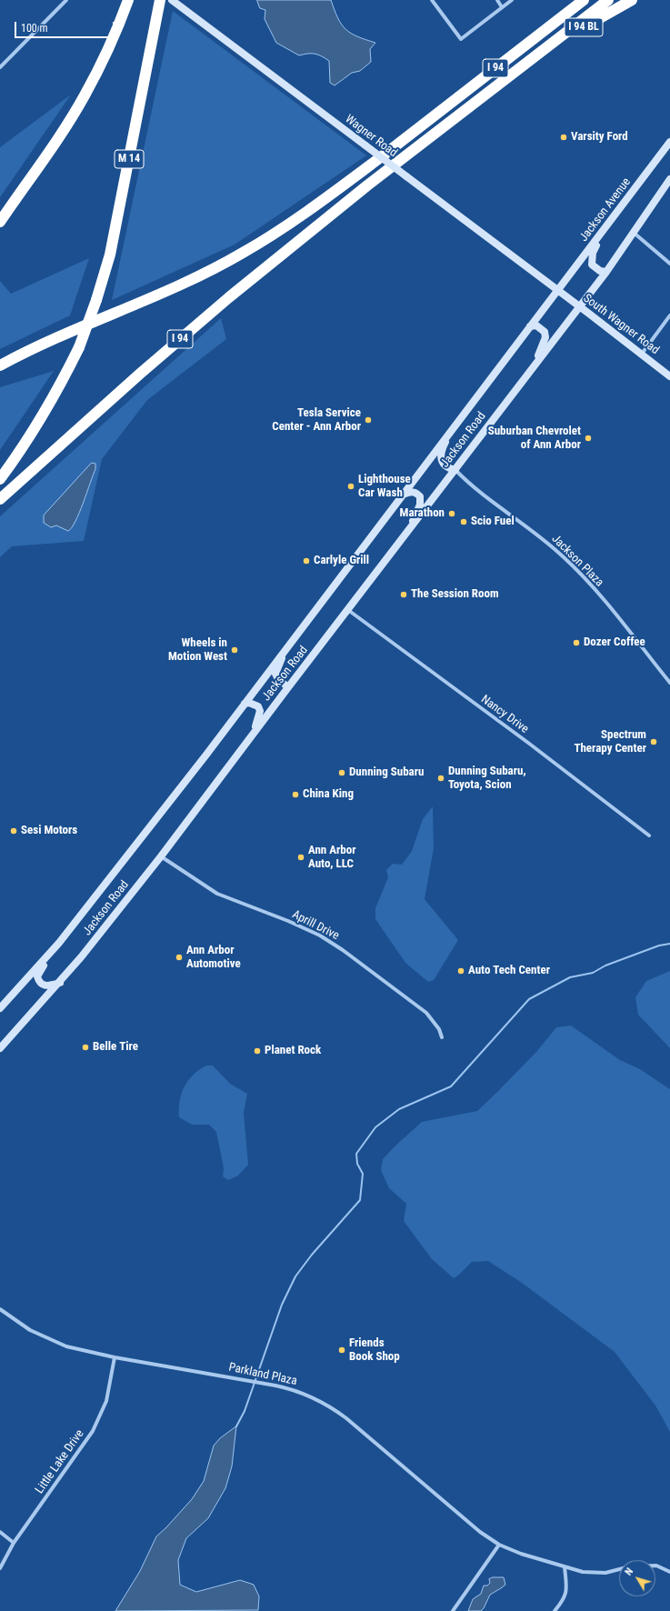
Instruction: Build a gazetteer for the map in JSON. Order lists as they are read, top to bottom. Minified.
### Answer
{"streets":{"highway":["I 94 BL","I 94","M 14"],"main road":["Wagner Road","Jackson Avenue","South Wagner Road","Jackson Road"],"street":["Jackson Plaza","Nancy Drive","Aprill Drive","Parkland Plaza","Little Lake Drive"]},"crossings":[["I 94 BL","I 94"],["Wagner Road","Jackson Avenue"],["Wagner Road","South Wagner Road"],["Wagner Road","Jackson Road"],["Jackson Avenue","South Wagner Road"],["Jackson Avenue","Jackson Road"],["South Wagner Road","Jackson Road"],["Jackson Road","Jackson Plaza"],["Jackson Road","Nancy Drive"],["Jackson Road","Aprill Drive"],["Parkland Plaza","Little Lake Drive"]],"places":["Varsity Ford","Tesla Service Center - Ann Arbor","Suburban Chevrolet of Ann Arbor","Lighthouse Car Wash","Marathon","Scio Fuel","Carlyle Grill","The Session Room","Dozer Coffee","Wheels in Motion West","Spectrum Therapy Center","Dunning Subaru","Dunning Subaru, Toyota, Scion","China King","Sesi Motors","Ann Arbor Auto, LLC","Ann Arbor Automotive","Auto Tech Center","Belle Tire","Planet Rock","Friends Book Shop"],"scale_bar":"100 m","north":"top left"}
